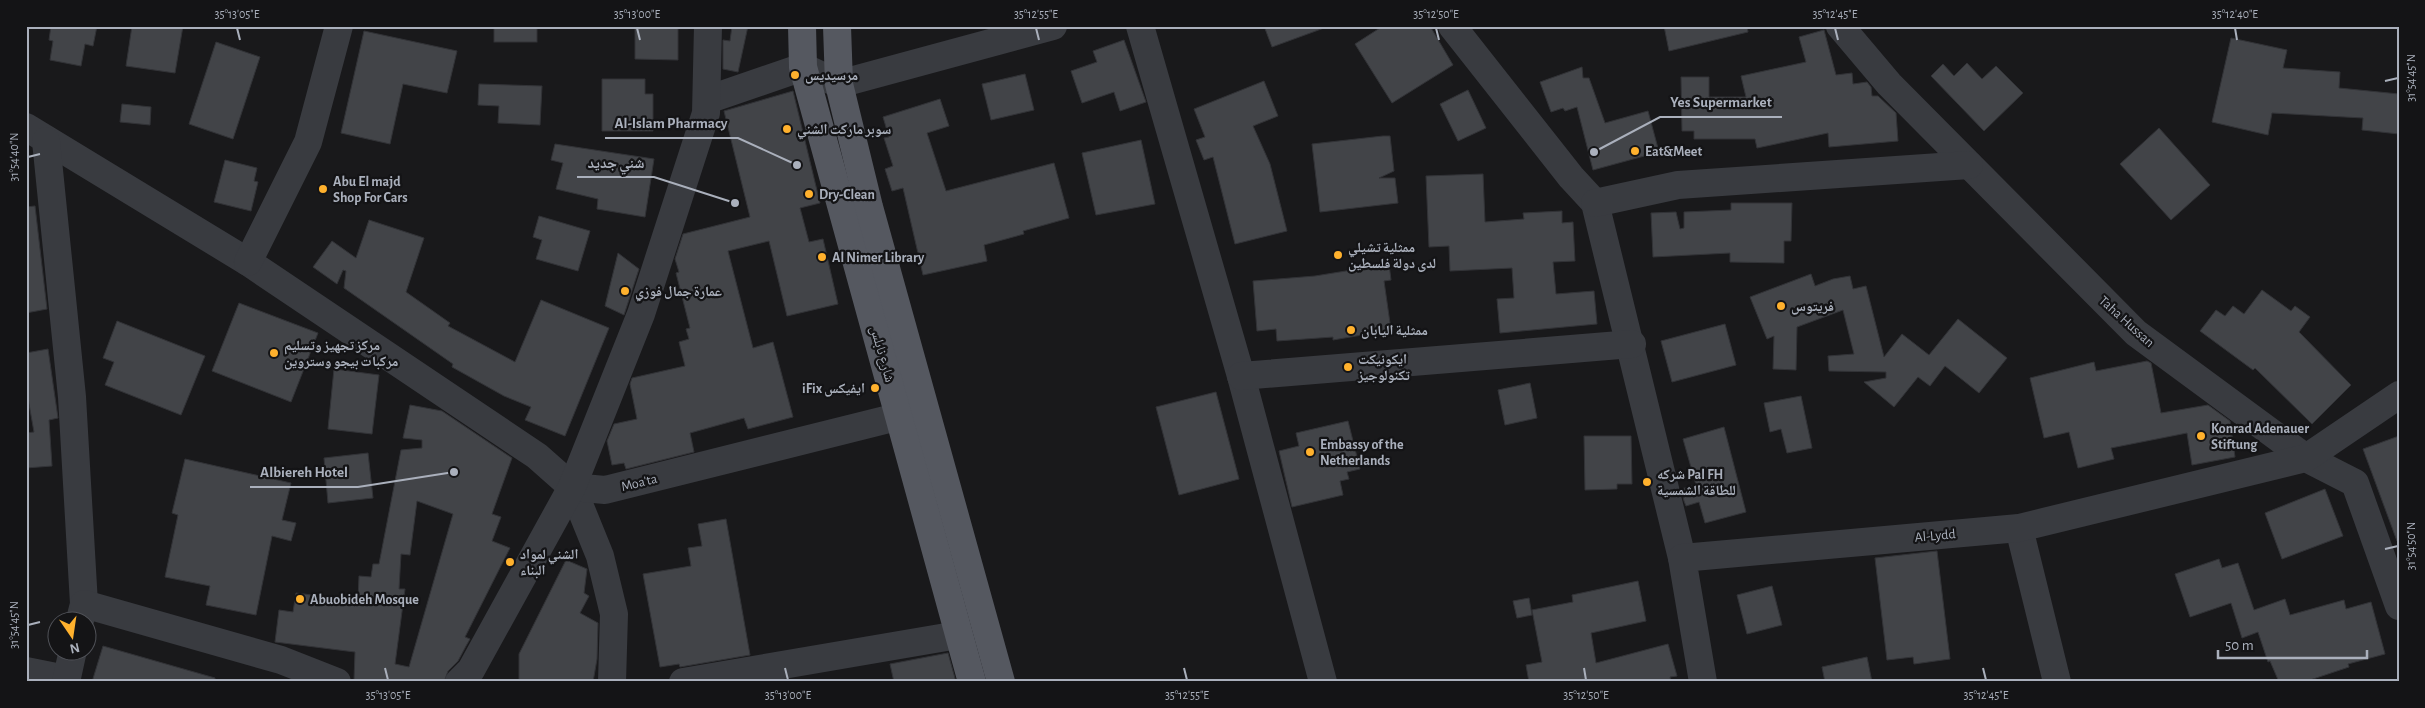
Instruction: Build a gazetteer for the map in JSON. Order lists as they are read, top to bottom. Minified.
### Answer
{"streets":{"main road":["شارع نابلس"],"street":["Taha Hussan","Moa'ta","Al-Lydd"]},"crossings":[["Taha Hussan","Al-Lydd"],["شارع نابلس","Moa'ta"]],"places":["مرسيديس","سوبر ماركت الشني","Eat&Meet","Yes Supermarket","Al-Islam Pharmacy","Abu El majd Shop For Cars","Dry-Clean","شني جديد","ممثلية تشيلي لدى دولة فلسطين","Al Nimer Library","عمارة جمال فوزي","فريتوس","ممثلية اليابان","مركز تجهيز وتسليم مركبات بيجو وستروين","ايكونيكت تكنولوجيز","iFix ايفيكس","Konrad Adenauer Stiftung","Embassy of the Netherlands","Albiereh Hotel","شركه Pal FH للطاقة الشمسية","الشني لمواد البناء","Abuobideh Mosque"],"scale_bar":"50 m","north":"bottom","coordinates":["35°13'05\"E","35°13'00\"E","35°12'55\"E","35°12'50\"E","35°12'45\"E","35°12'40\"E","31°54'45\"N","31°54'40\"N","31°54'50\"N"]}
